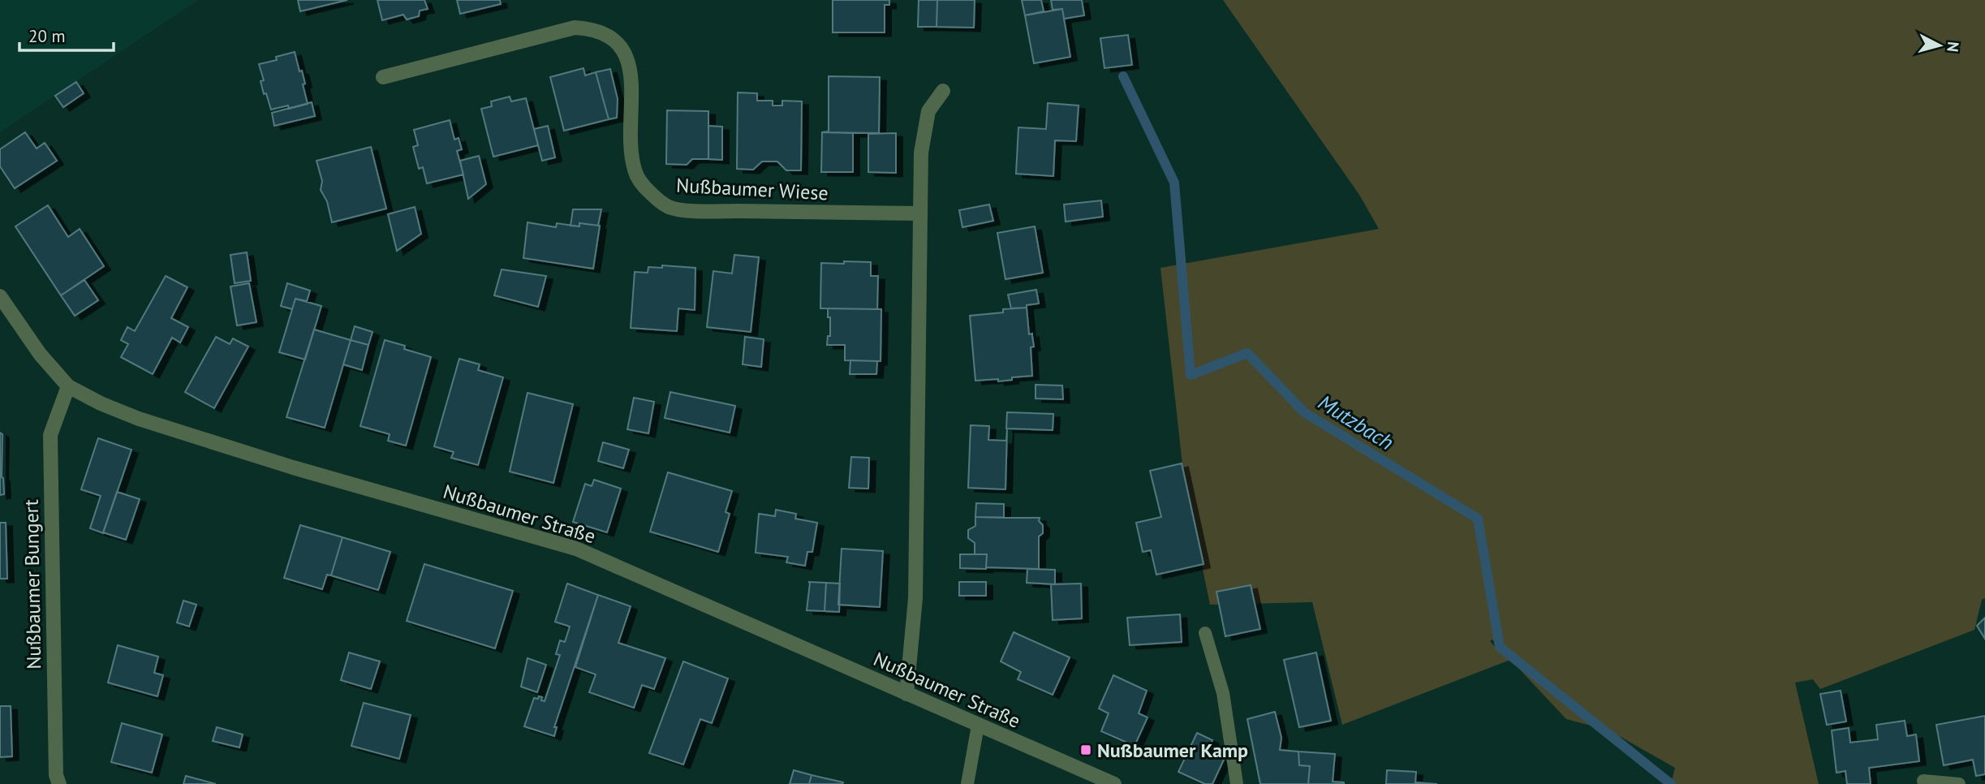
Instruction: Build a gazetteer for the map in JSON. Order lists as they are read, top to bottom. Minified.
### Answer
{"streets":{"street":["Nußbaumer Wiese","Nußbaumer Straße","Nußbaumer Bungert"]},"crossings":[["Nußbaumer Straße","Nußbaumer Bungert"]],"water":["Mutzbach"],"places":{"transit":["Nußbaumer Kamp"]},"scale_bar":"20 m","north":"right"}
